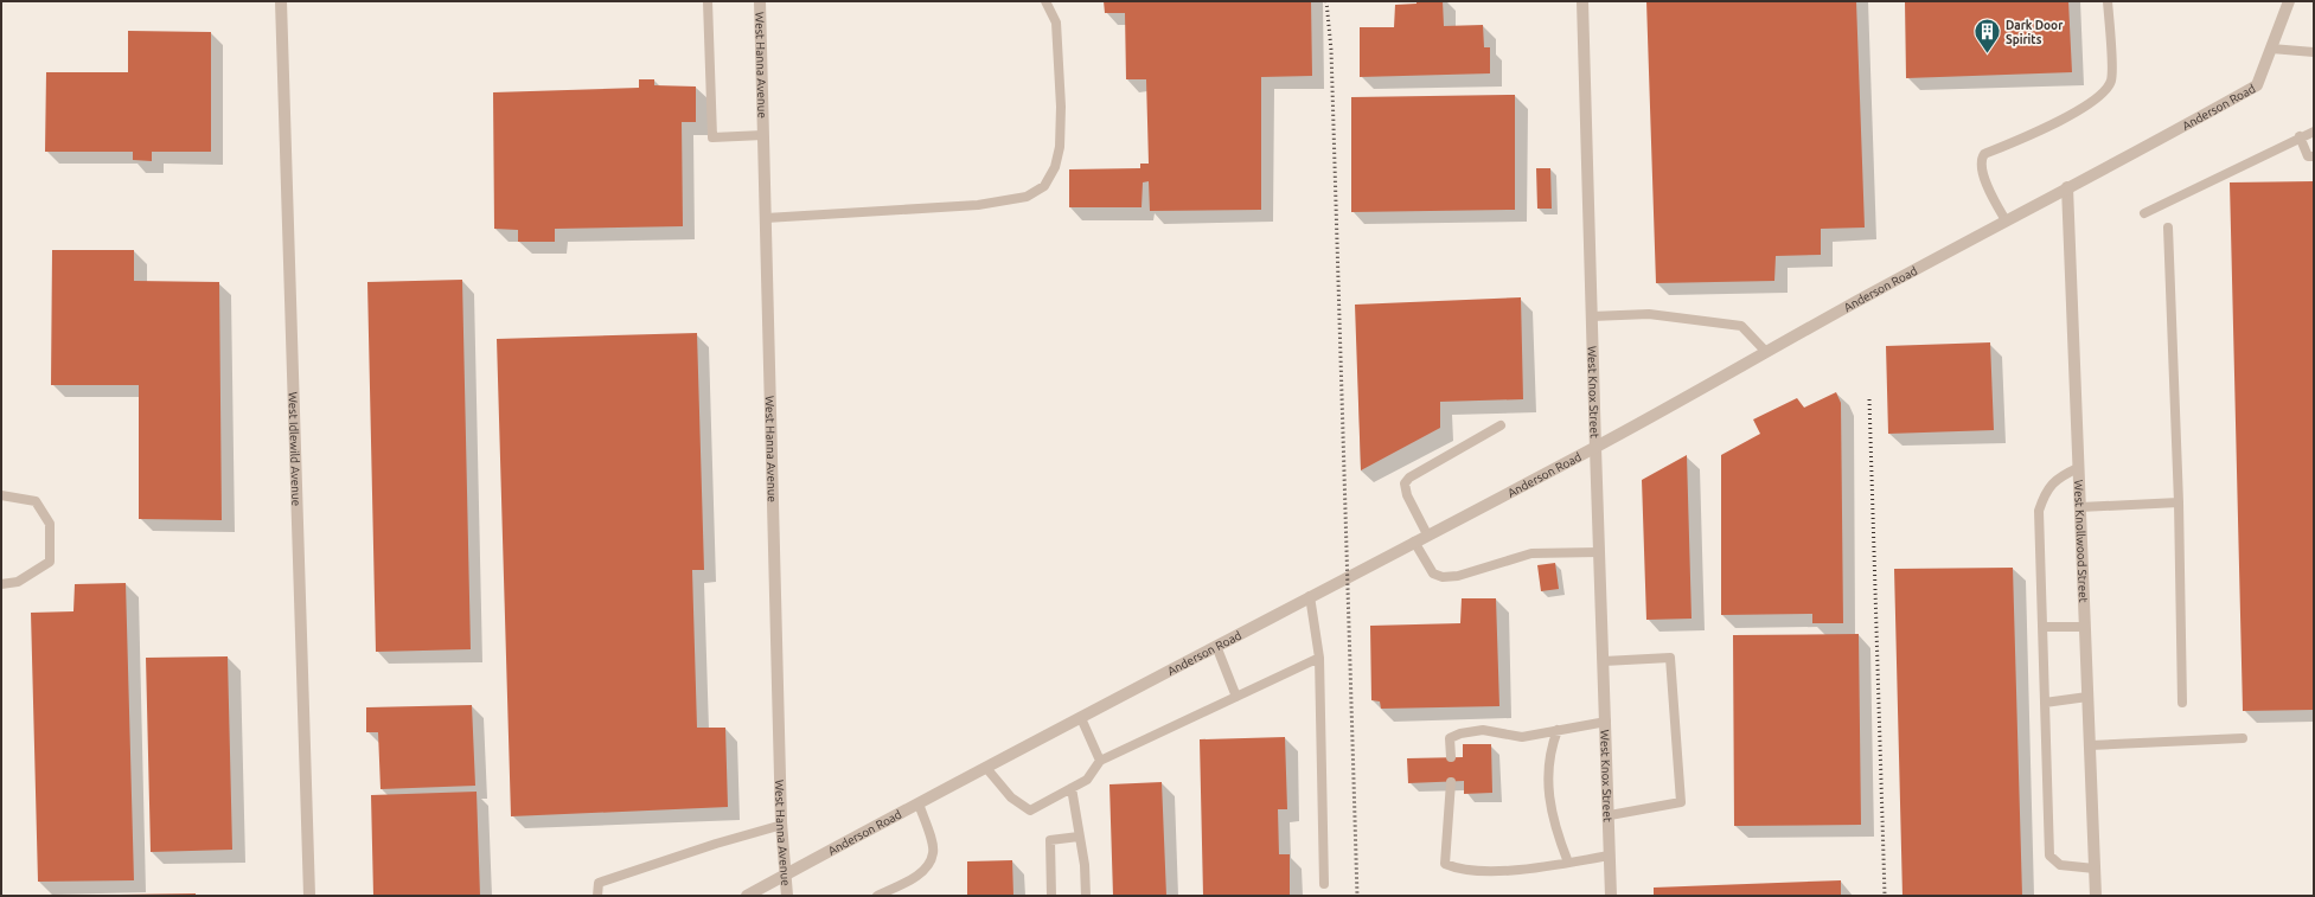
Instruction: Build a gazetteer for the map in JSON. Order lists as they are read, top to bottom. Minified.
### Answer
{"streets":{"street":["West Hanna Avenue","Anderson Road","West Knox Street","West Idlewild Avenue","West Knollwood Street"]},"crossings":[["West Hanna Avenue","Anderson Road"],["Anderson Road","West Knox Street"],["Anderson Road","West Knollwood Street"]],"places":{"building":["Dark Door Spirits"]}}
